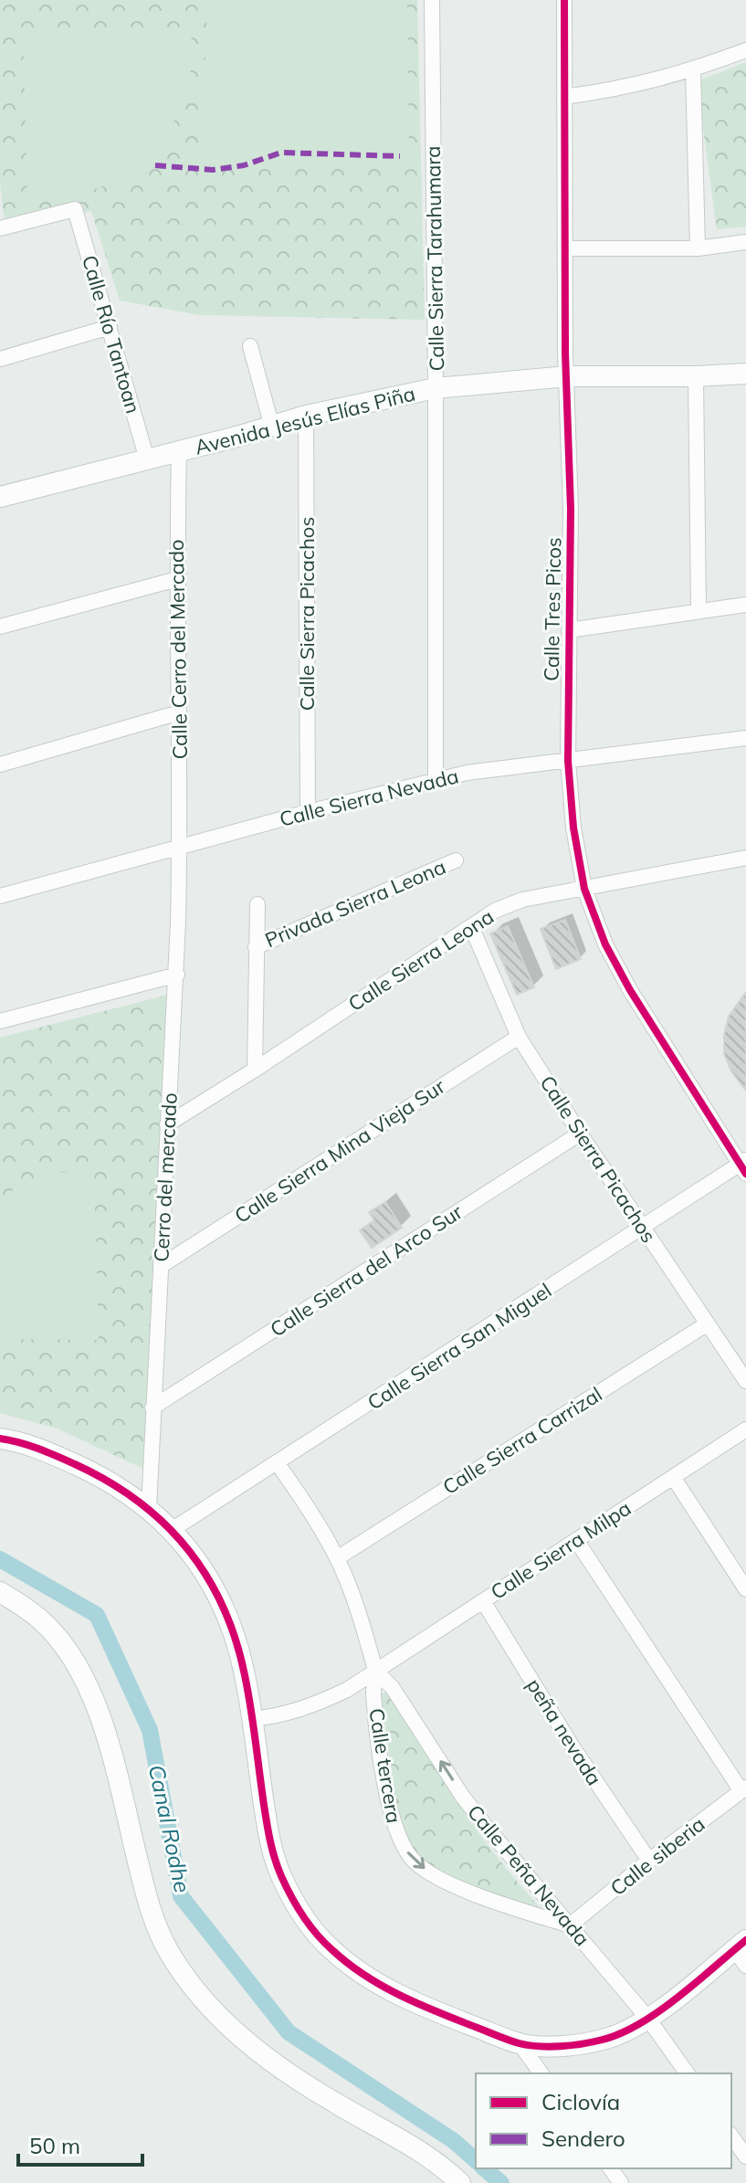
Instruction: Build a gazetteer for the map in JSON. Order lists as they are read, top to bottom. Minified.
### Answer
{"streets":{"street":["Calle Sierra Tarahumara","Calle Río Tantoan","Avenida Jesús Elías Piña","Calle Tres Picos","Calle Sierra Picachos","Calle Cerro del Mercado","Calle Sierra Nevada","Privada Sierra Leona","Calle Sierra Leona","Calle Sierra Mina Vieja Sur","Cerro del mercado","Calle Sierra del Arco Sur","Calle Sierra San Miguel","Calle Sierra Carrizal","Calle Sierra Milpa","peña nevada","Calle tercera","Calle siberia","Calle Peña Nevada"]},"crossings":[["Calle Sierra Tarahumara","Avenida Jesús Elías Piña"],["Calle Sierra Tarahumara","Calle Sierra Nevada"],["Calle Río Tantoan","Avenida Jesús Elías Piña"],["Avenida Jesús Elías Piña","Calle Tres Picos"],["Avenida Jesús Elías Piña","Calle Sierra Picachos"],["Avenida Jesús Elías Piña","Calle Cerro del Mercado"],["Calle Tres Picos","Calle Sierra Nevada"],["Calle Tres Picos","Calle Sierra Leona"],["Calle Tres Picos","Calle Sierra San Miguel"],["Calle Sierra Picachos","Calle Sierra Nevada"],["Calle Sierra Picachos","Calle Sierra Leona"],["Calle Sierra Picachos","Calle Sierra Mina Vieja Sur"],["Calle Sierra Picachos","Calle Sierra del Arco Sur"],["Calle Sierra Picachos","Calle Sierra San Miguel"],["Calle Sierra Picachos","Calle Sierra Carrizal"],["Calle Cerro del Mercado","Calle Sierra Nevada"],["Calle Cerro del Mercado","Cerro del mercado"],["Calle Sierra Nevada","Cerro del mercado"],["Privada Sierra Leona","Calle Sierra Leona"],["Calle Sierra Leona","Cerro del mercado"],["Calle Sierra Mina Vieja Sur","Cerro del mercado"],["Cerro del mercado","Calle Sierra del Arco Sur"],["Calle Sierra Milpa","peña nevada"],["Calle Sierra Milpa","Calle tercera"],["Calle Sierra Milpa","Calle Peña Nevada"],["peña nevada","Calle siberia"],["Calle tercera","Calle siberia"],["Calle tercera","Calle Peña Nevada"],["Calle siberia","Calle Peña Nevada"]],"one_way":["Calle Peña Nevada"],"water":["Canal Rodhe"],"legend":["Ciclovía","Sendero"],"scale_bar":"50 m"}
